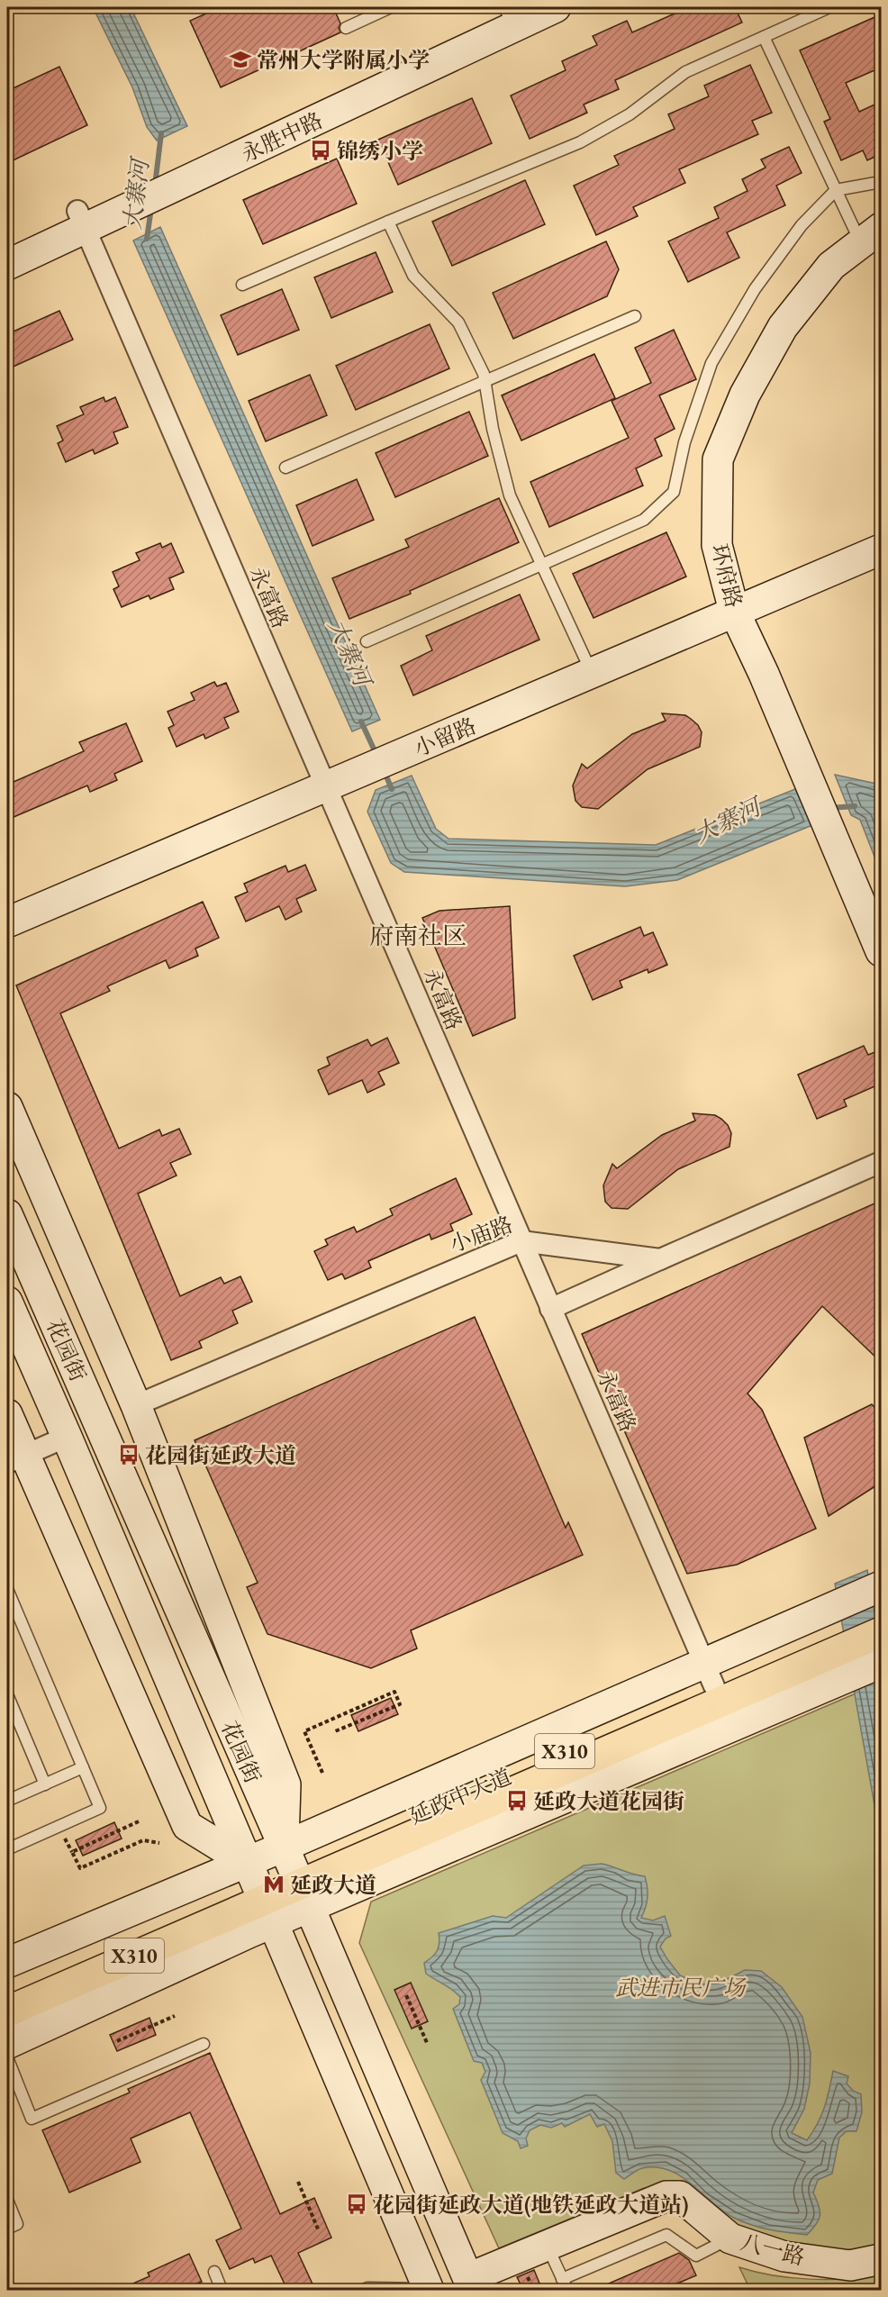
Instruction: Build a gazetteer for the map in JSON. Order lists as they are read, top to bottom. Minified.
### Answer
{"streets":{"main road":["X310","延政中大道"],"street":["永胜中路","环府路","永富路","小留路","小庙路","花园街","八一路"]},"crossings":[["永胜中路","永富路"],["环府路","小留路"],["永富路","小留路"],["永富路","小庙路"],["永富路","延政中大道"],["花园街","X310"],["花园街","延政中大道"],["花园街","八一路"],["X310","延政中大道"]],"districts":["府南社区"],"water":["大寨河"],"parks":["武进市民广场"],"places":{"school or university":["常州大学附属小学"],"bus stop":["锦绣小学","花园街延政大道","延政大道花园街","花园街延政大道(地铁延政大道站)"],"metro station":["延政大道"]}}
